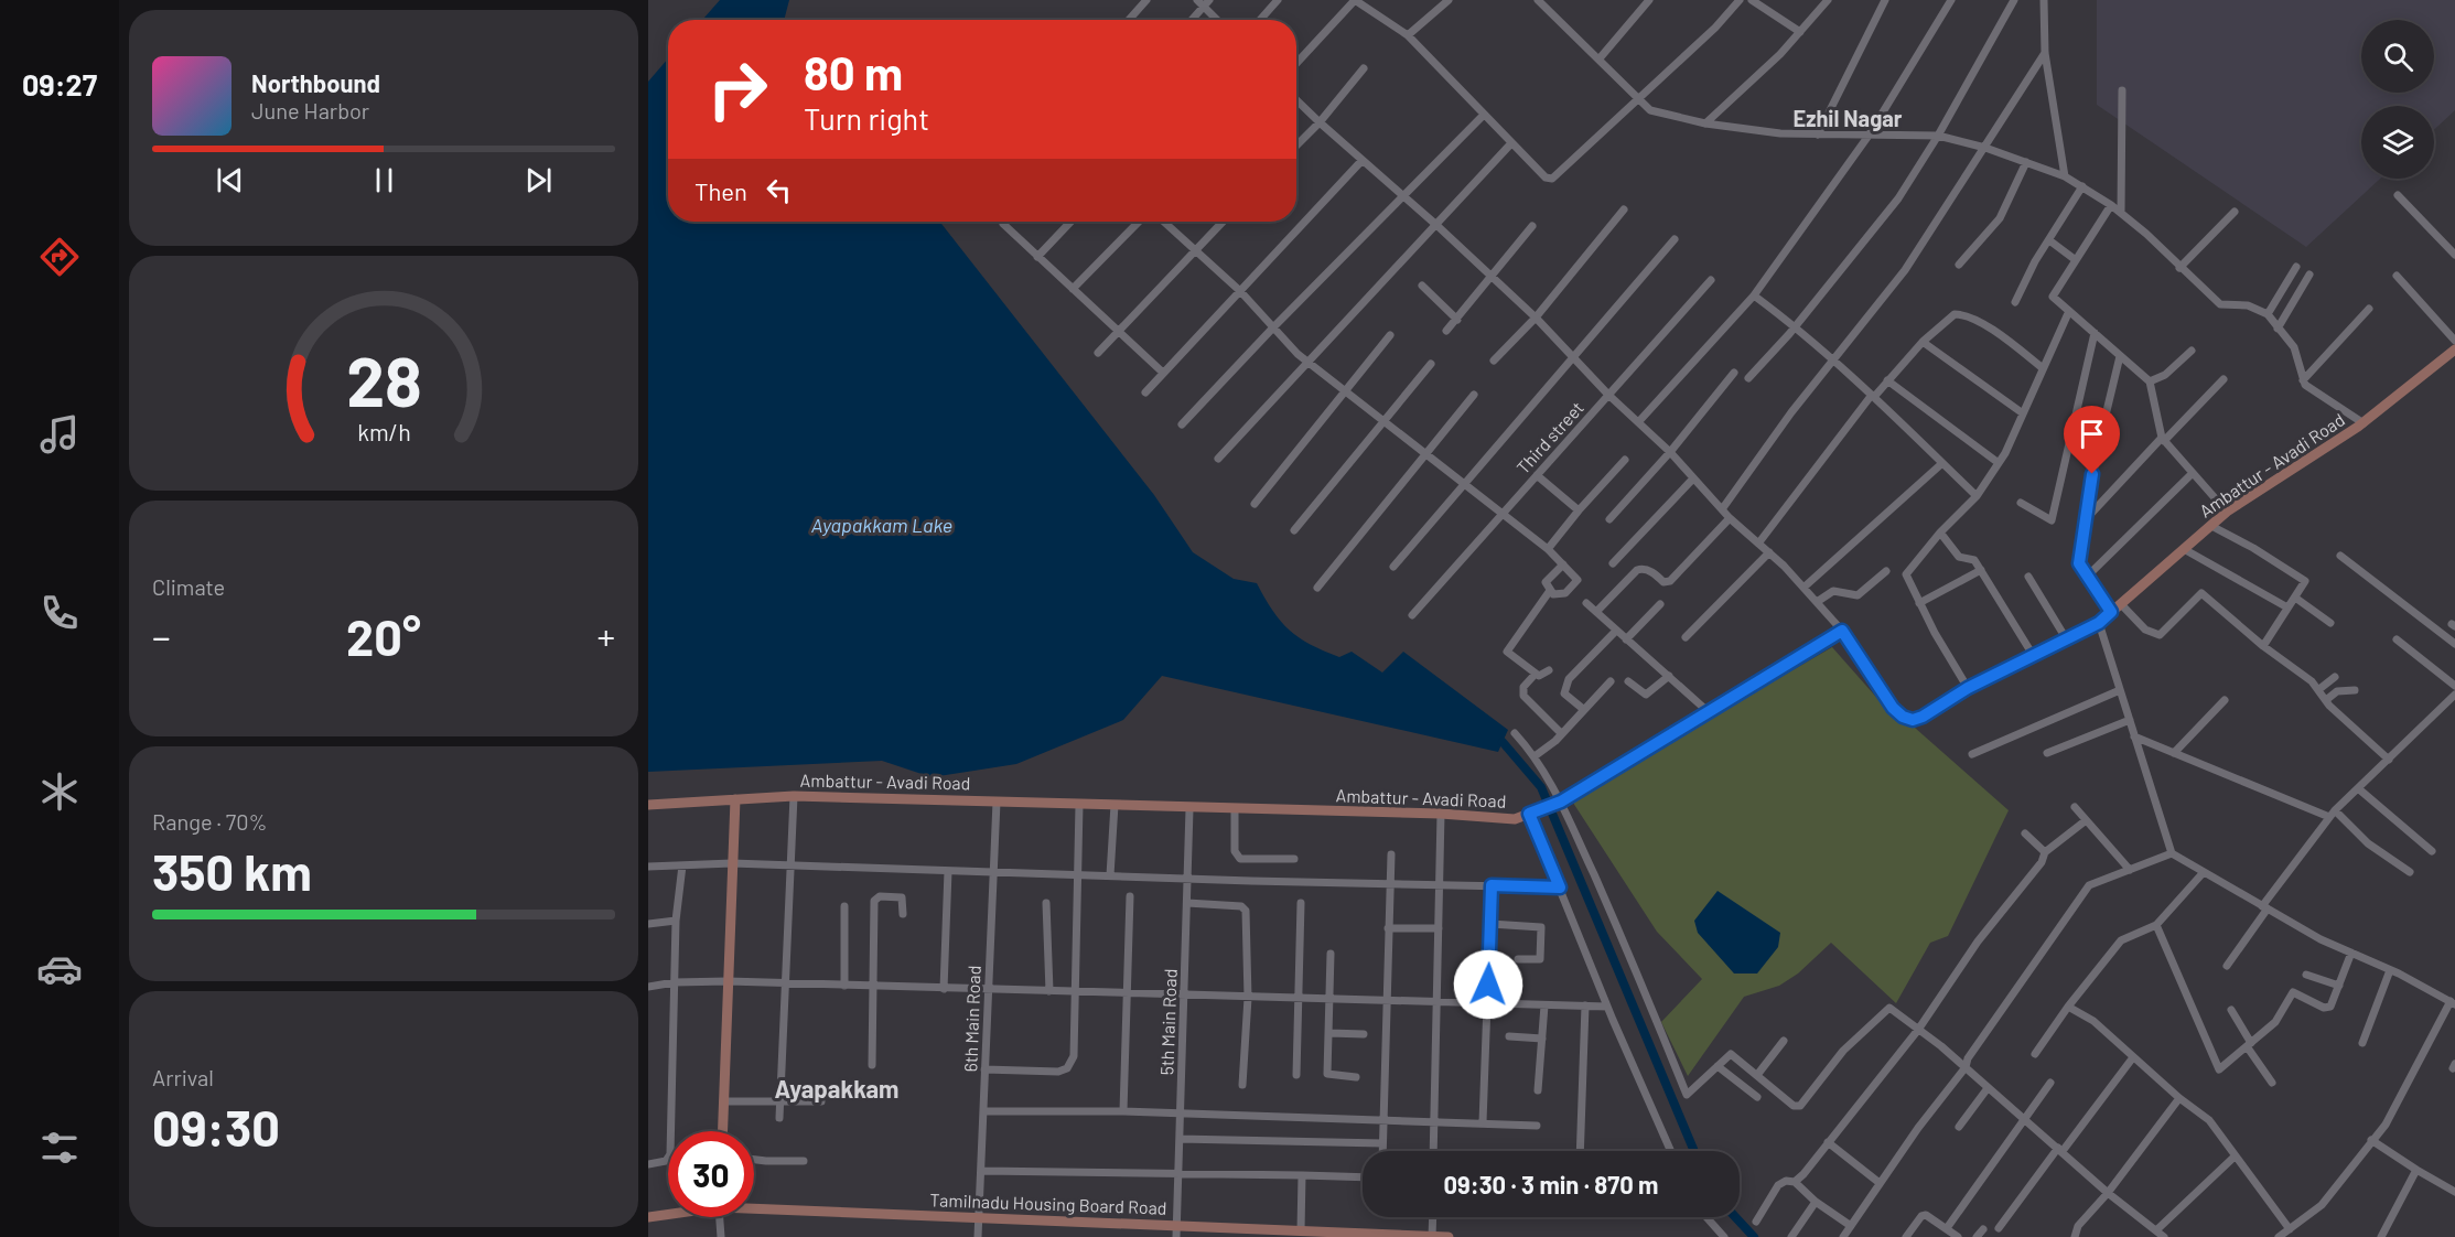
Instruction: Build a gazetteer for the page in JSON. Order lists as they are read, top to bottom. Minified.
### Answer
{"streets":{"street":["Third street","Ambattur - Avadi Road","6th Main Road","5th Main Road","Tamilnadu Housing Board Road"]},"crossings":[["Ambattur - Avadi Road","6th Main Road"],["Ambattur - Avadi Road","5th Main Road"],["6th Main Road","Tamilnadu Housing Board Road"],["5th Main Road","Tamilnadu Housing Board Road"]],"districts":["Ezhil Nagar","Ayapakkam"],"water":["Ayapakkam Lake"],"page":{"tabs":"09:27","turn":["80 m","Turn right"],"song":["Northbound","June Harbor"],"then":"Then","tile":["Climate",["Range · 70%","350 km"],["Arrival","09:30"]],"heat":["−","20°","+"],"limit":"30","trip":"09:30 · 3 min · 870 m","gauge":["28","km/h"]}}
